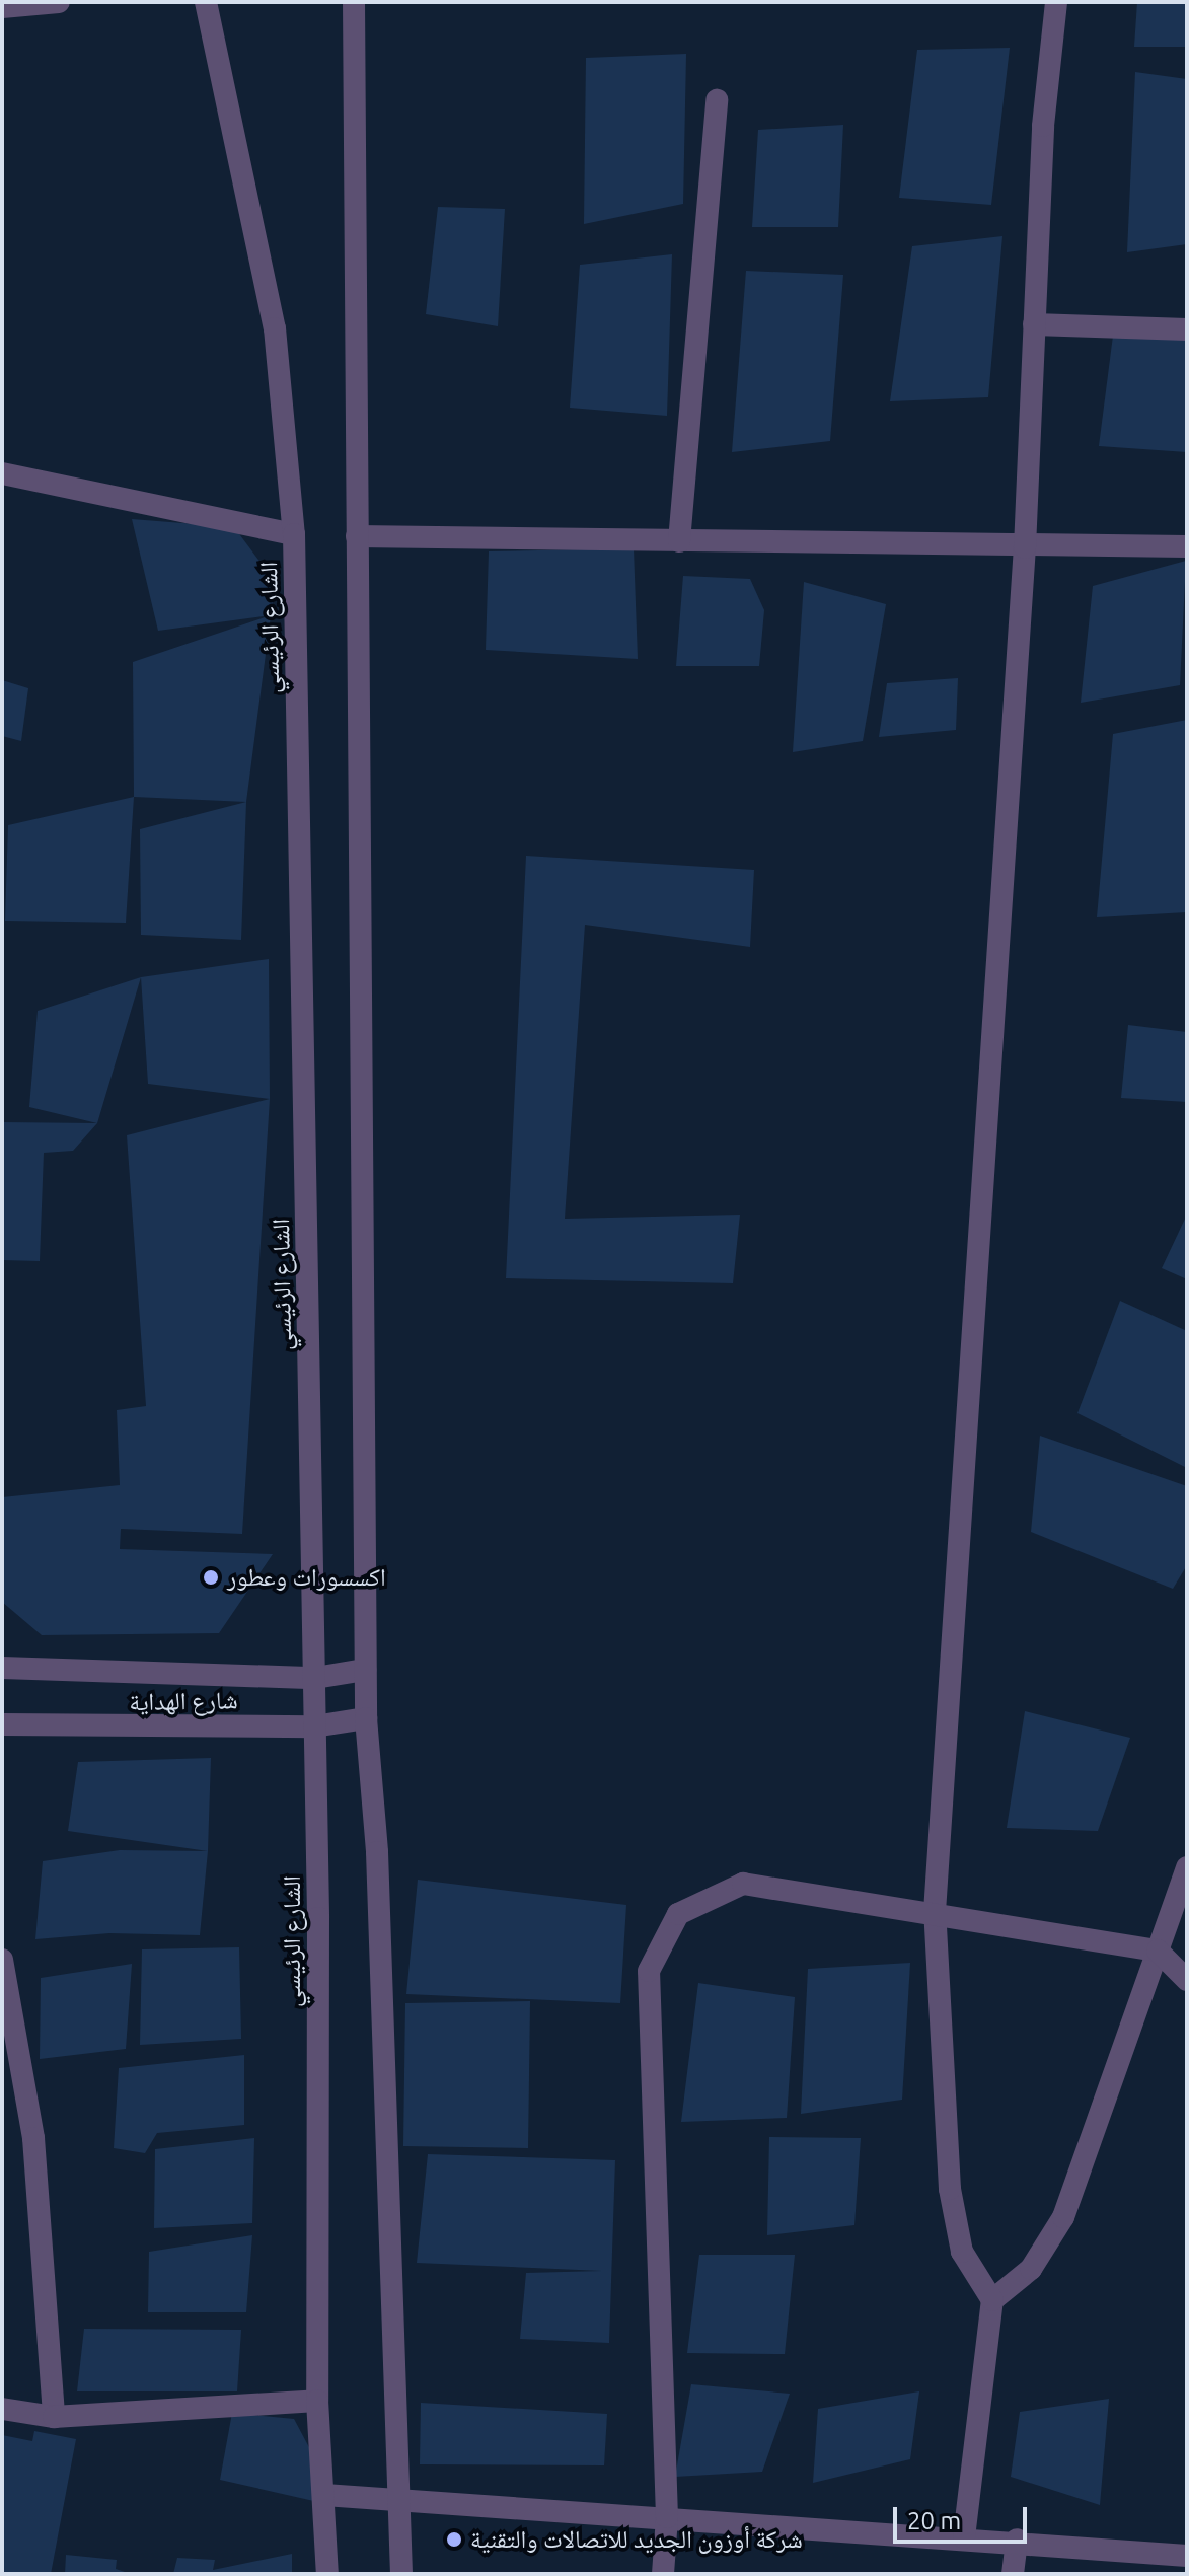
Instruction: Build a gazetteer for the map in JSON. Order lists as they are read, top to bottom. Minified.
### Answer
{"streets":{"street":["الشارع الرئيسي","شارع الهداية"]},"crossings":[["الشارع الرئيسي","شارع الهداية"]],"places":["اكسسورات وعطور","شركة أوزون الجديد للاتصالات والتقنية"],"scale_bar":"20 m"}
